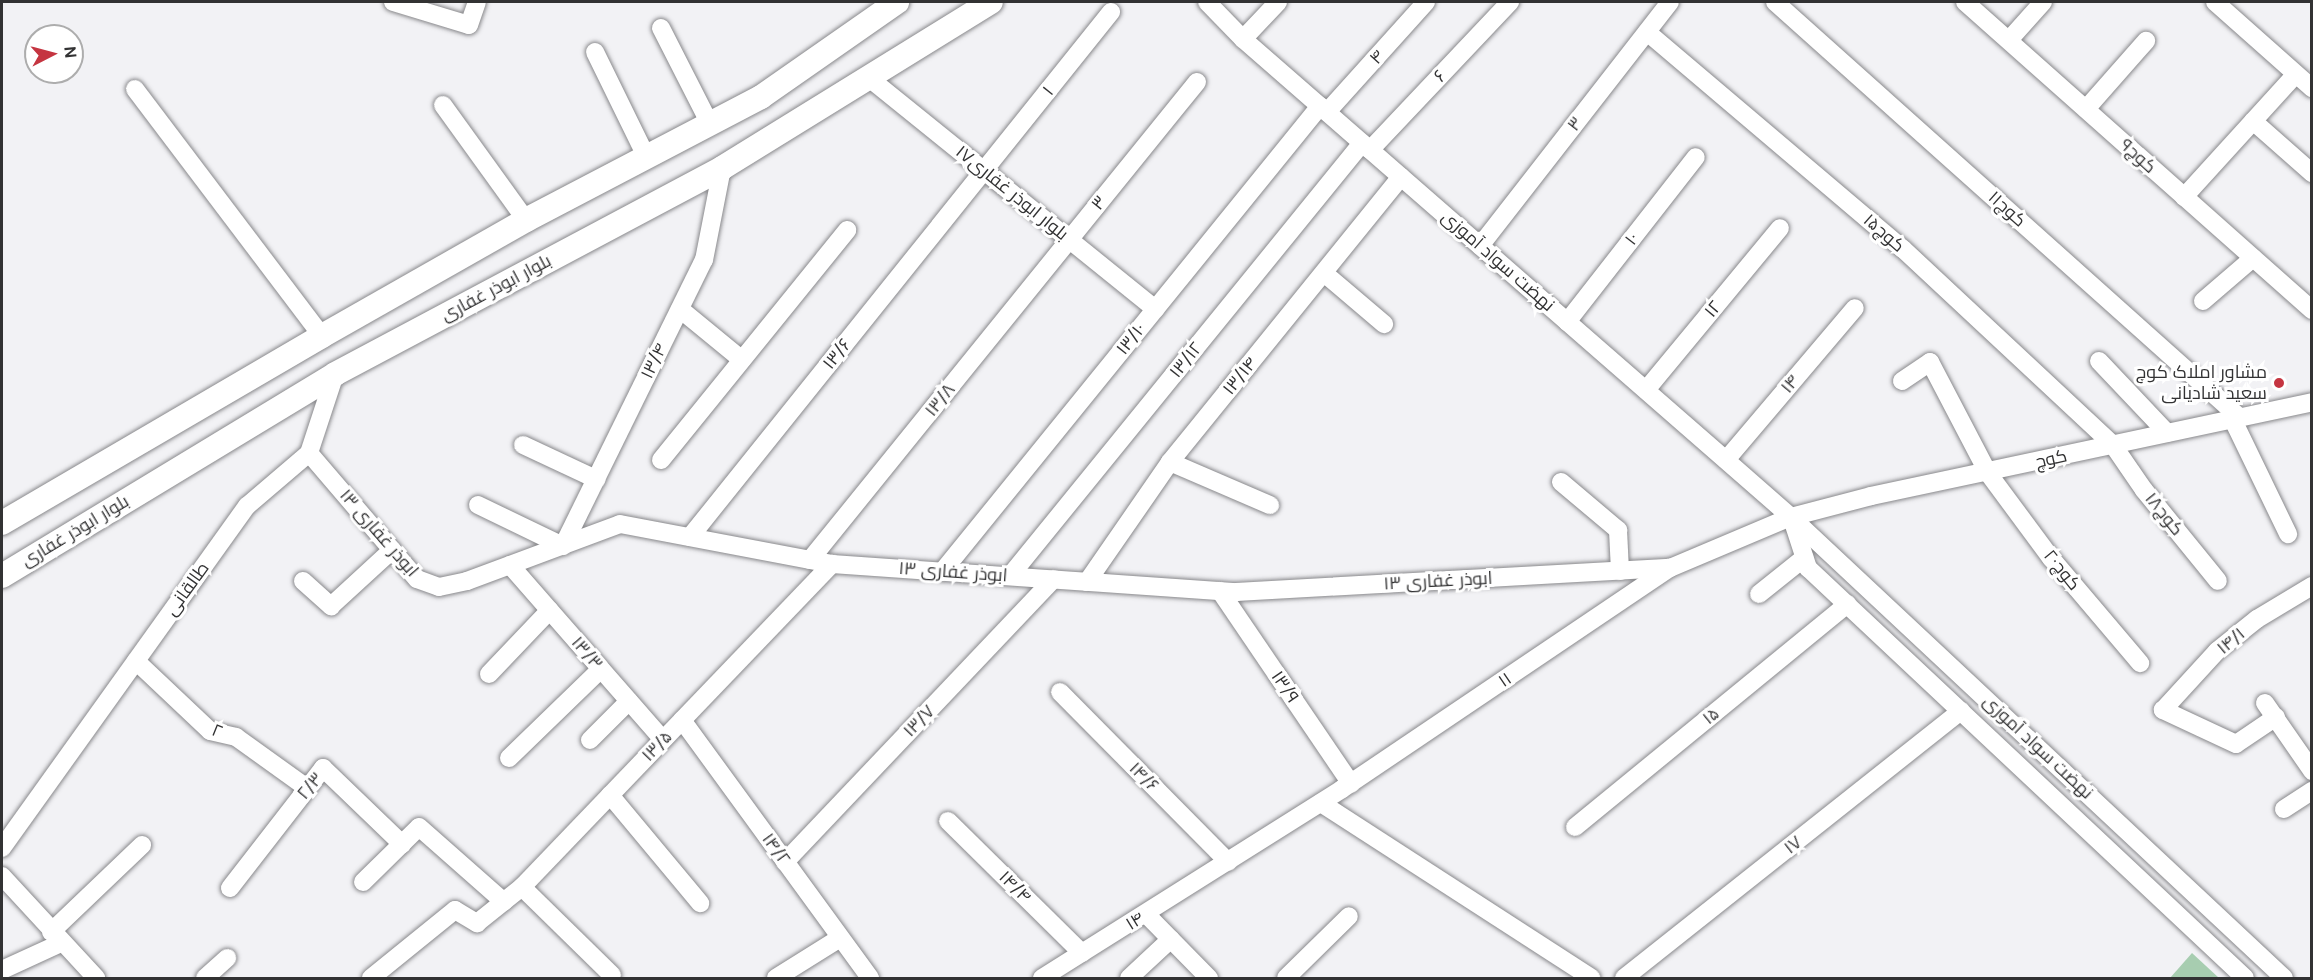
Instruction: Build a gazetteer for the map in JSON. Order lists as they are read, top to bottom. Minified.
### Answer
{"streets":{"main road":["بلوار ابوذر غفاری"],"street":["۴","۶","۱","۳","۹کوچ","بلوار ابوذر غفاری۱۷","۱۱کوچ","۱۵کوچ","۱۰","نهضت سواد آموزی","۱۲","۱۳/۱۰","۱۳/۶","۱۳/۱۲","۱۳/۴","۱۳/۱۴","۱۴","۱۳/۸","کوچ","۱۸کوچ","۱۳ ابوذر غفاری","۲۰کوچ","طالقانی","۱۴/۱","۱۳/۳","۱۱","۱۳/۹","۱۵","۱۳/۷","۲","۱۳/۵","۱۴/۶","۲/۳","۱۷","۱۴/۲","۱۴/۴"]},"crossings":[["۴","نهضت سواد آموزی"],["۴","۱۳/۱۰"],["۶","نهضت سواد آموزی"],["۶","۱۳/۱۲"],["۱","بلوار ابوذر غفاری۱۷"],["۱","۱۳/۶"],["۳","بلوار ابوذر غفاری۱۷"],["۳","۱۵کوچ"],["۳","نهضت سواد آموزی"],["۳","۱۳/۸"],["بلوار ابوذر غفاری۱۷","بلوار ابوذر غفاری"],["بلوار ابوذر غفاری۱۷","۱۳/۱۰"],["بلوار ابوذر غفاری۱۷","۱۳/۶"],["بلوار ابوذر غفاری۱۷","۱۳/۸"],["۱۱کوچ","کوچ"],["۱۵کوچ","کوچ"],["۱۵کوچ","۱۸کوچ"],["۱۰","نهضت سواد آموزی"],["نهضت سواد آموزی","۱۲"],["نهضت سواد آموزی","۱۳/۱۰"],["نهضت سواد آموزی","۱۳/۱۲"],["نهضت سواد آموزی","۱۳/۱۴"],["نهضت سواد آموزی","۱۴"],["نهضت سواد آموزی","کوچ"],["نهضت سواد آموزی","۱۱"],["نهضت سواد آموزی","۱۵"],["نهضت سواد آموزی","۱۷"],["بلوار ابوذر غفاری","۱۳/۴"],["۱۳/۱۰","۱۳ ابوذر غفاری"],["۱۳/۶","۱۳ ابوذر غفاری"],["۱۳/۱۲","۱۳ ابوذر غفاری"],["۱۳/۴","۱۳ ابوذر غفاری"],["۱۳/۱۴","۱۳ ابوذر غفاری"],["۱۴","۱۱"],["۱۴","۱۴/۶"],["۱۴","۱۴/۴"],["۱۳/۸","۱۳ ابوذر غفاری"],["کوچ","۱۸کوچ"],["کوچ","۲۰کوچ"],["کوچ","۱۱"],["۱۳ ابوذر غفاری","طالقانی"],["۱۳ ابوذر غفاری","۱۳/۳"],["۱۳ ابوذر غفاری","۱۱"],["۱۳ ابوذر غفاری","۱۳/۹"],["۱۳ ابوذر غفاری","۱۳/۷"],["۱۳ ابوذر غفاری","۱۳/۵"],["طالقانی","۲"],["۱۳/۳","۱۳/۵"],["۱۱","۱۳/۹"],["۱۱","۱۴/۶"],["۱۳/۷","۱۴/۲"],["۲","۲/۳"],["۱۳/۵","۱۴/۲"]],"places":["مشاور املاک کوچ سعید شادیانی"],"north":"right"}
